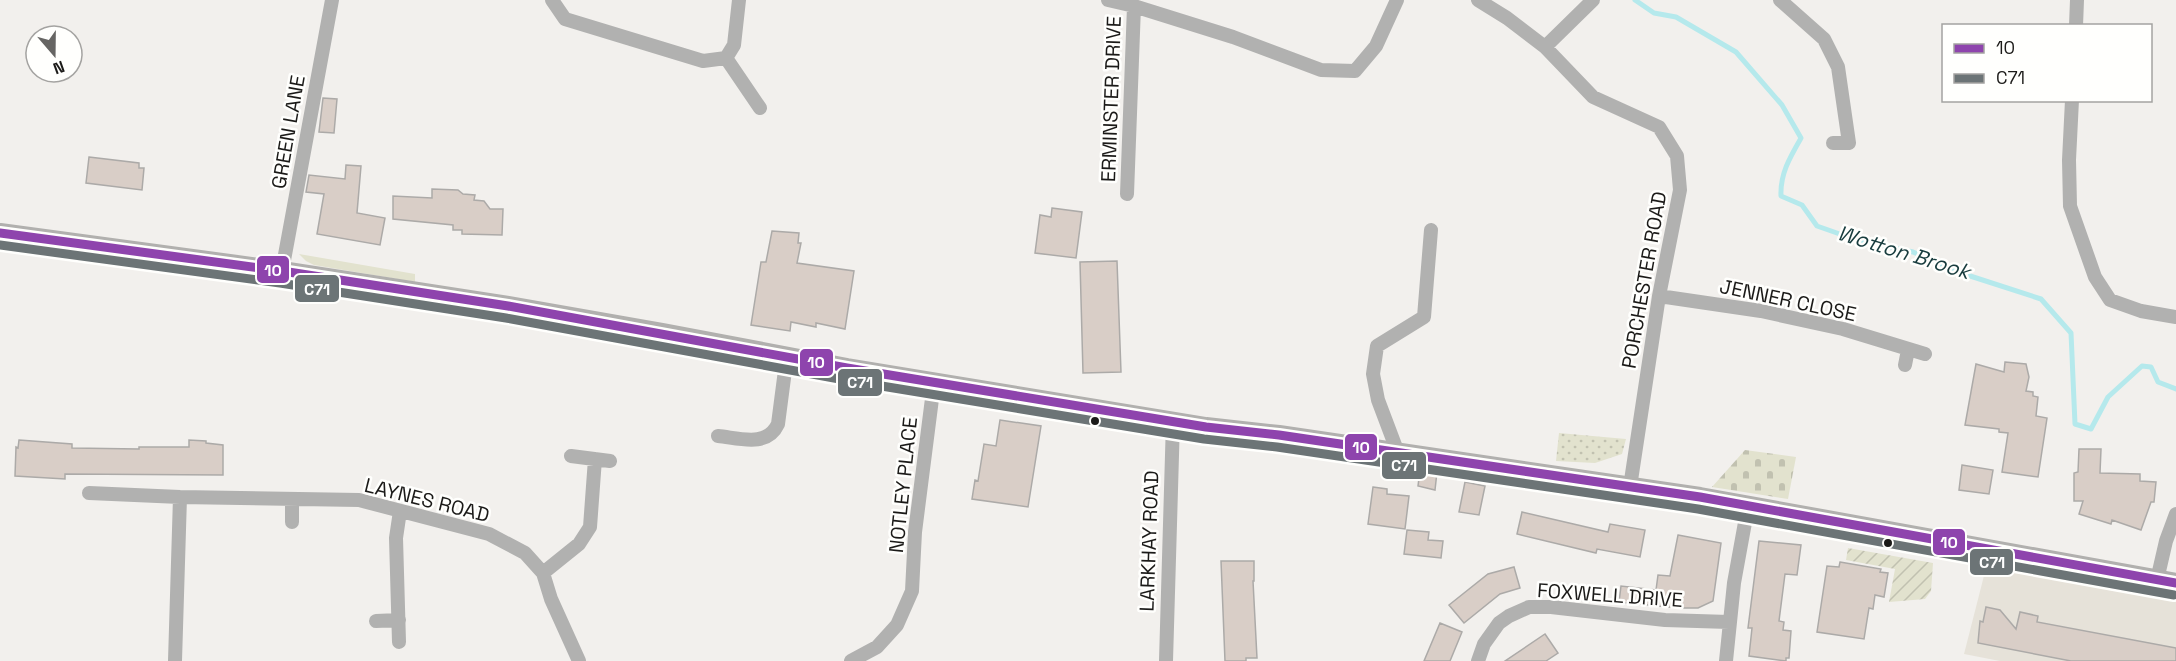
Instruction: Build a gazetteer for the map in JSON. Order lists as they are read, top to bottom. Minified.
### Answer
{"streets":{"street":["ERMINSTER DRIVE","GREEN LANE","PORCHESTER ROAD","JENNER CLOSE","NOTLEY PLACE","LAYNES ROAD","LARKHAY ROAD","FOXWELL DRIVE"]},"crossings":[["PORCHESTER ROAD","JENNER CLOSE"]],"water":["Wotton Brook"],"lines":["transit line 10","transit line C71"],"legend":["10","C71"],"north":"bottom"}
